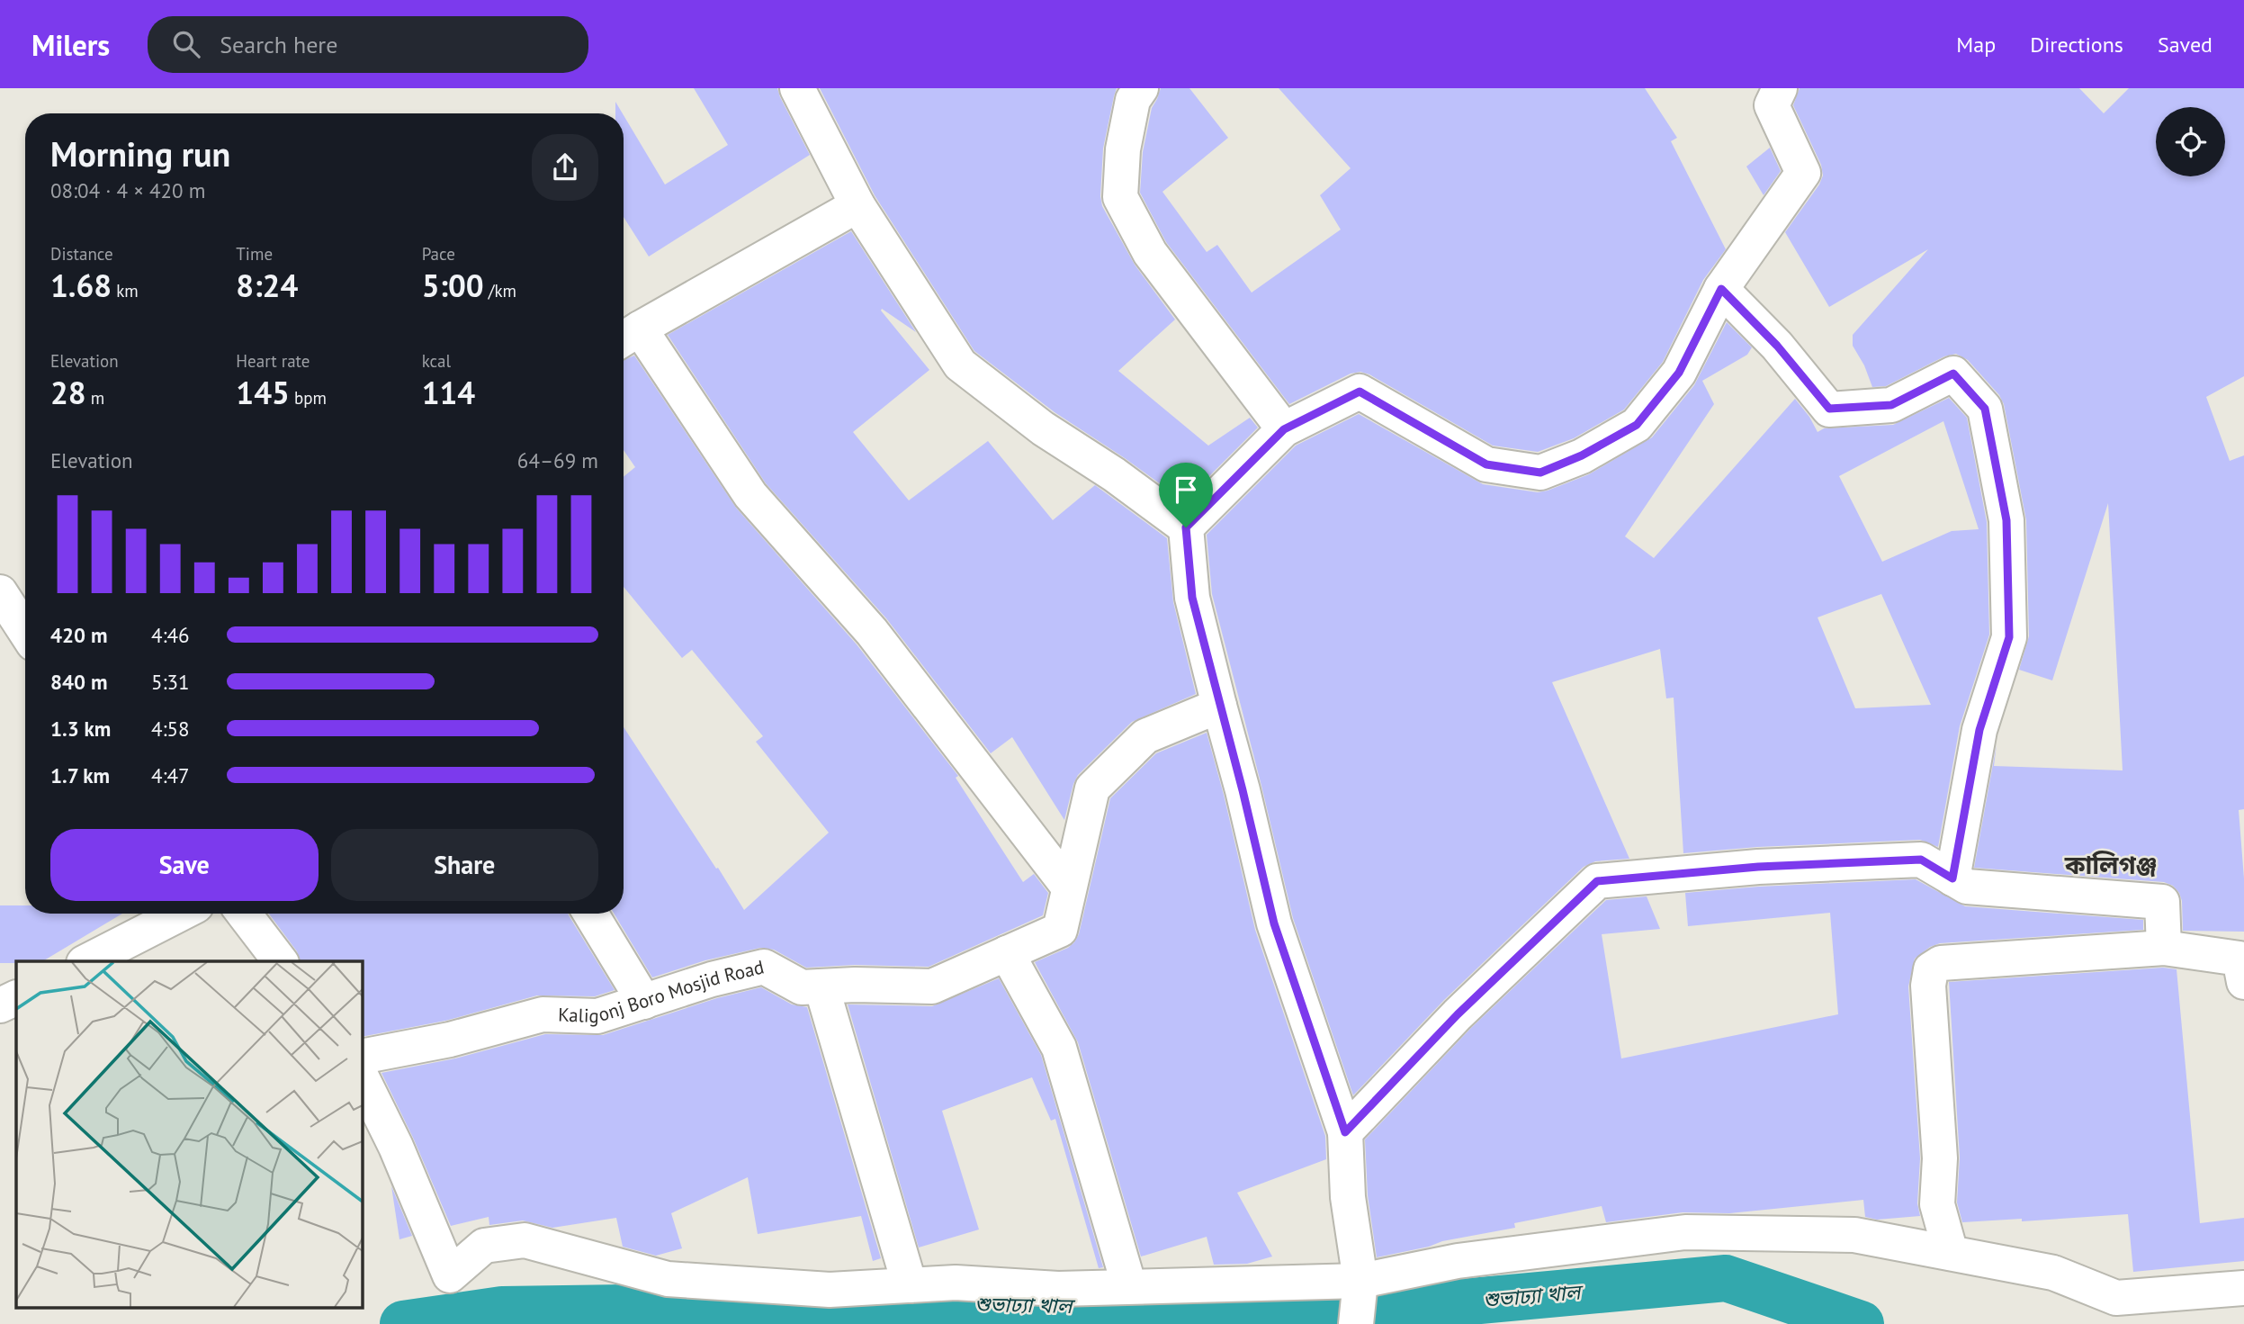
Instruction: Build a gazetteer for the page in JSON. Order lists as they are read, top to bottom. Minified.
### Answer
{"streets":{"street":["Kaligonj Boro Mosjid Road"]},"districts":["কালিগঞ্জ"],"water":["শুভাঢ্যা খাল"],"page":{"header":"Milers","search":"Search here","nav":["Map","Directions","Saved"],"heading":["Morning run","08:04 · 4 × 420 m"],"stats":[["Distance","1.68 km"],["Time","8:24"],["Pace","5:00 /km"],["Elevation","28 m"],["Heart rate","145 bpm"],["kcal","114"]],"chart":["Elevation","64–69 m"],"list":[{"name":"420 m","note":"4:46"},{"name":"840 m","note":"5:31"},{"name":"1.3 km","note":"4:58"},{"name":"1.7 km","note":"4:47"}],"buttons":["Save","Share"]}}
